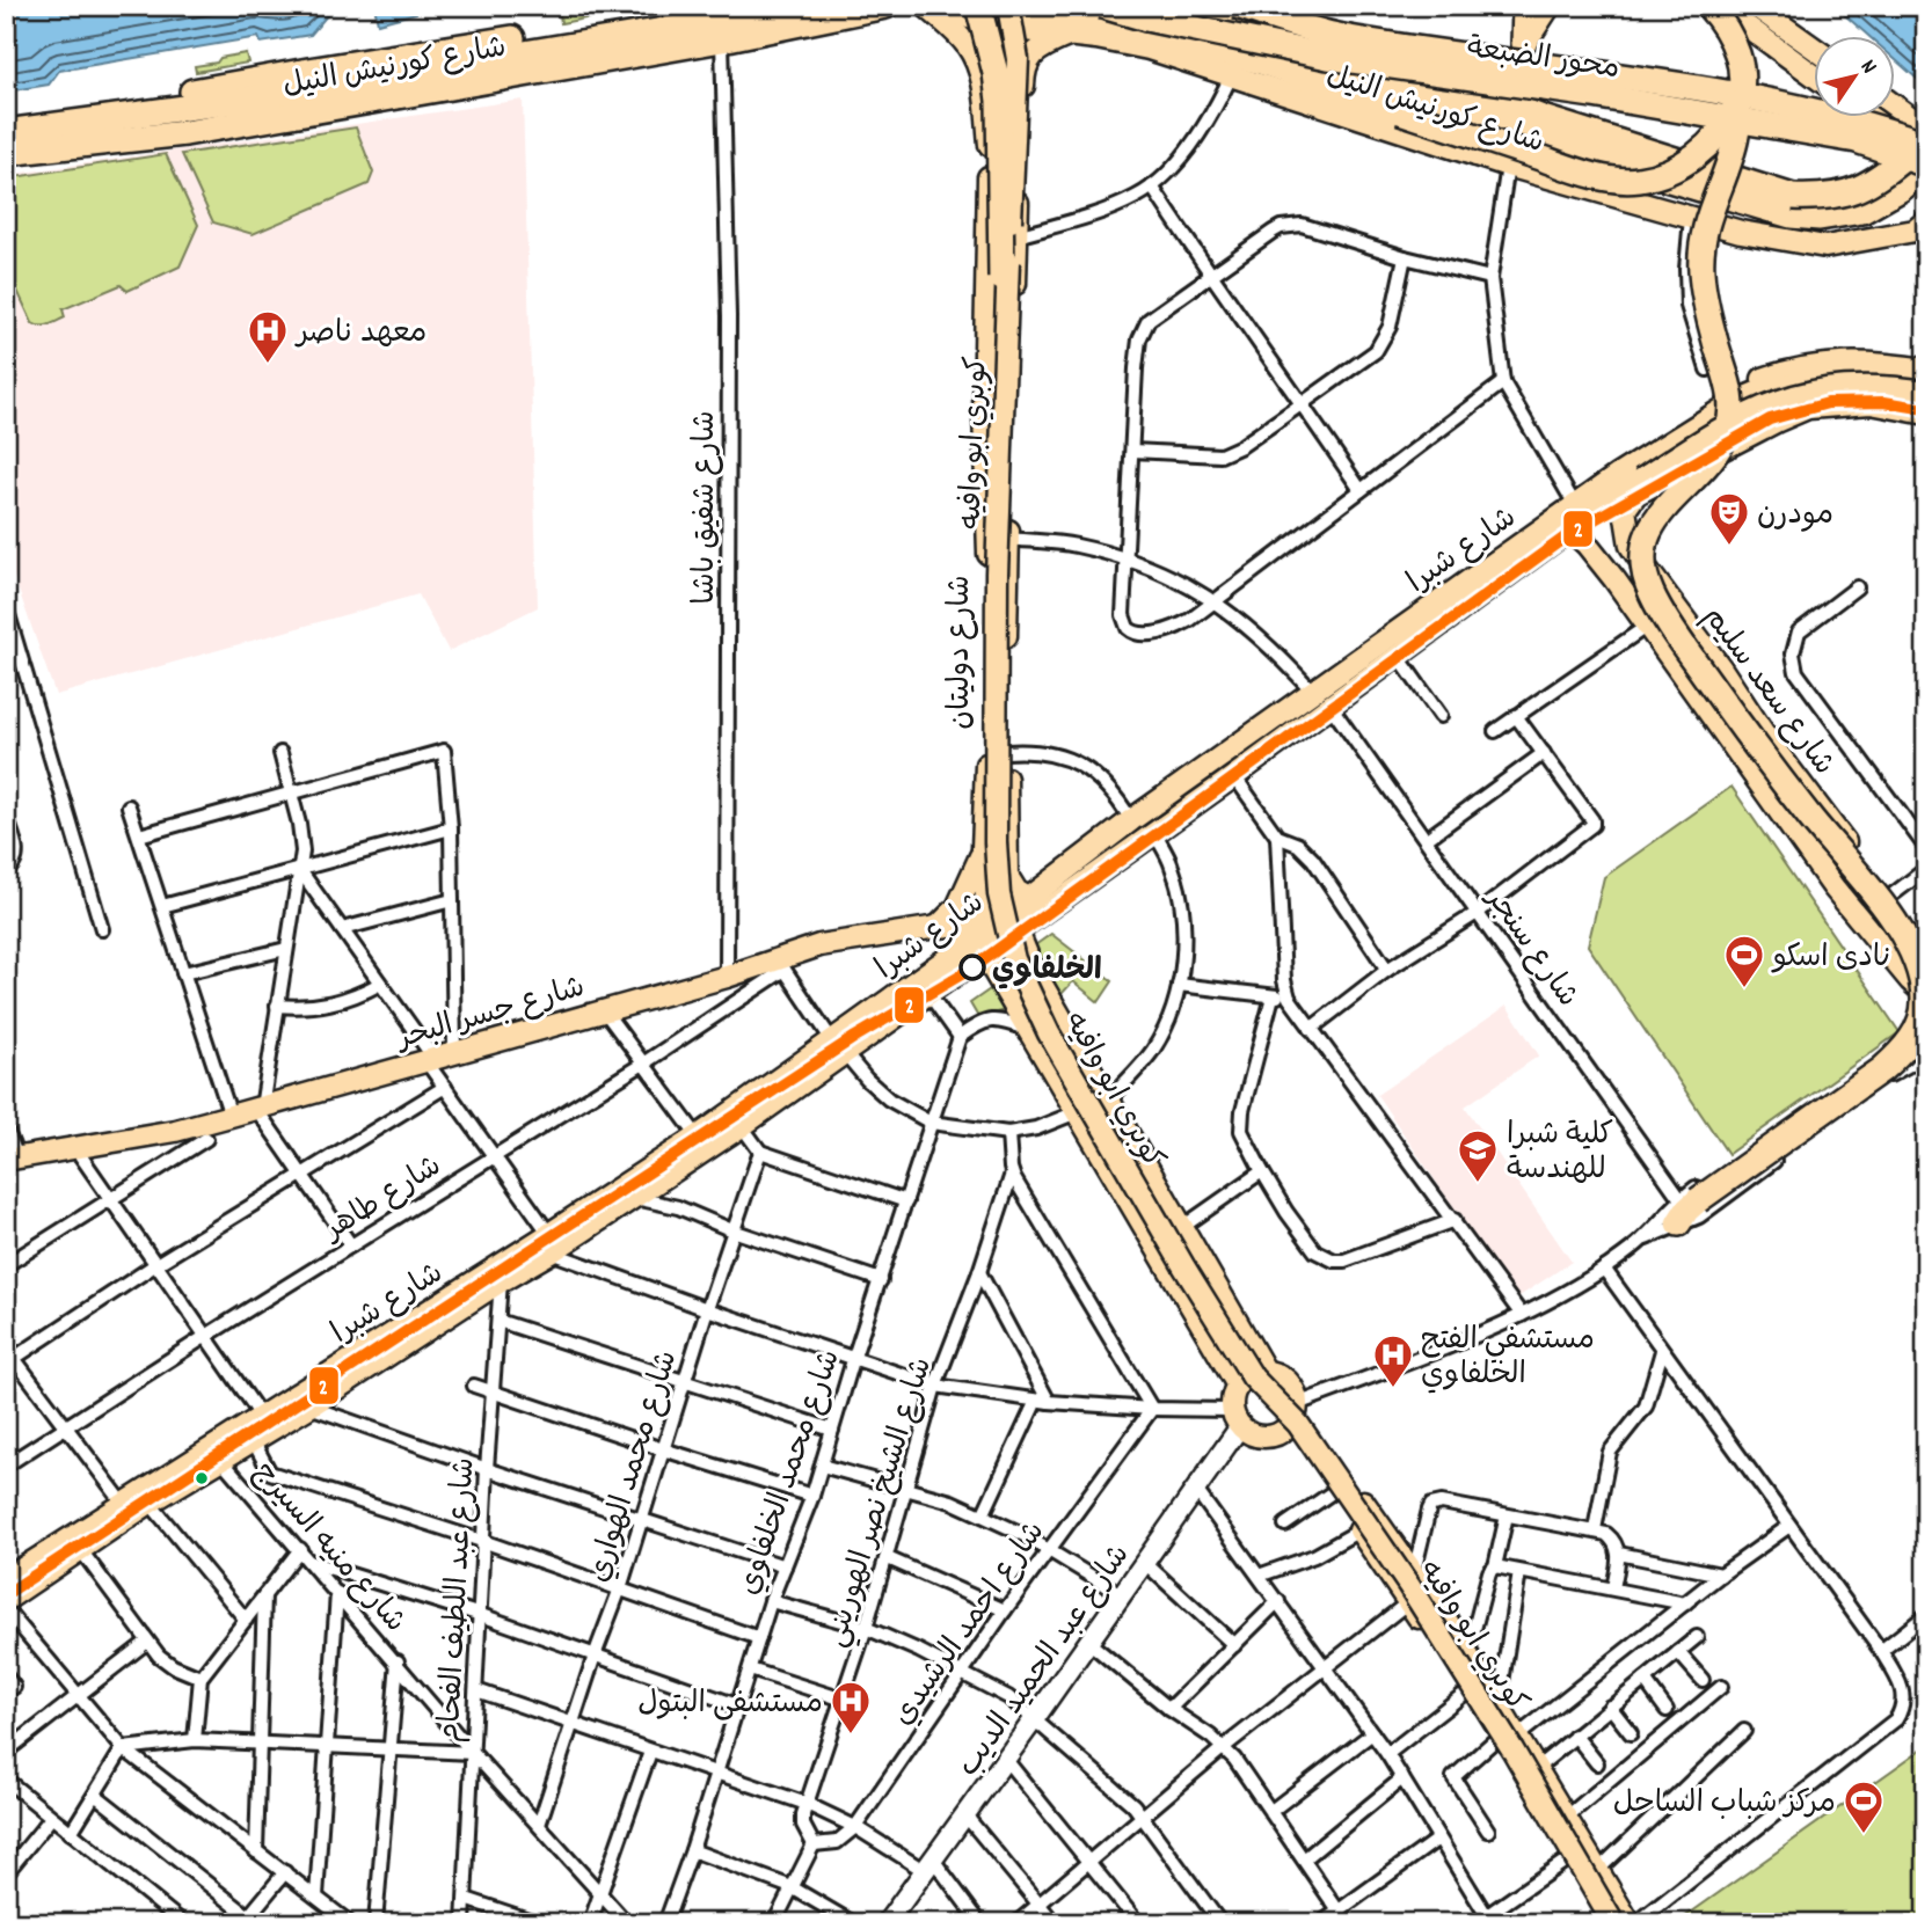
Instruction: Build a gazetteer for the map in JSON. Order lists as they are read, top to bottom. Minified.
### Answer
{"streets":{"highway":["محور الضبعة","شارع كورنيش النيل"],"main road":["كوبري ابو وافيه","شارع شبرا","شارع دوليتان","شارع سعد سليم","شارع جسر البحر"],"street":["شارع شفيق باشا","شارع سنجر","شارع طاهر","شارع محمد الهواري","شارع محمد الخلفاوي","شارع الشيخ نصر الهوريني","شارع منيه السيرج","شارع عبد اللطيف الفحام","شارع احمد الرشيدي","شارع عبد الحميد الديب"]},"crossings":[["شارع كورنيش النيل","شارع شفيق باشا"],["شارع كورنيش النيل","شارع دوليتان"],["شارع شفيق باشا","شارع جسر البحر"],["شارع شبرا","شارع دوليتان"],["شارع شبرا","شارع سنجر"],["شارع شبرا","شارع جسر البحر"],["شارع شبرا","شارع منيه السيرج"],["شارع شبرا","شارع عبد اللطيف الفحام"],["شارع دوليتان","شارع جسر البحر"],["شارع جسر البحر","شارع طاهر"],["شارع محمد الهواري","شارع منيه السيرج"],["شارع الشيخ نصر الهوريني","شارع احمد الرشيدي"],["شارع منيه السيرج","شارع عبد اللطيف الفحام"]],"places":{"hospital":["معهد ناصر","مستشفي الفتح الخلفاوي","مستشفى البتول"],"theatre":["مودرن"],"other":["الخلفاوي"],"sports":["نادى اسكو","مركز شباب الساحل"],"school or university":["كلية شبرا للهندسة"]},"lines":["transit line 2"],"north":"top right"}
